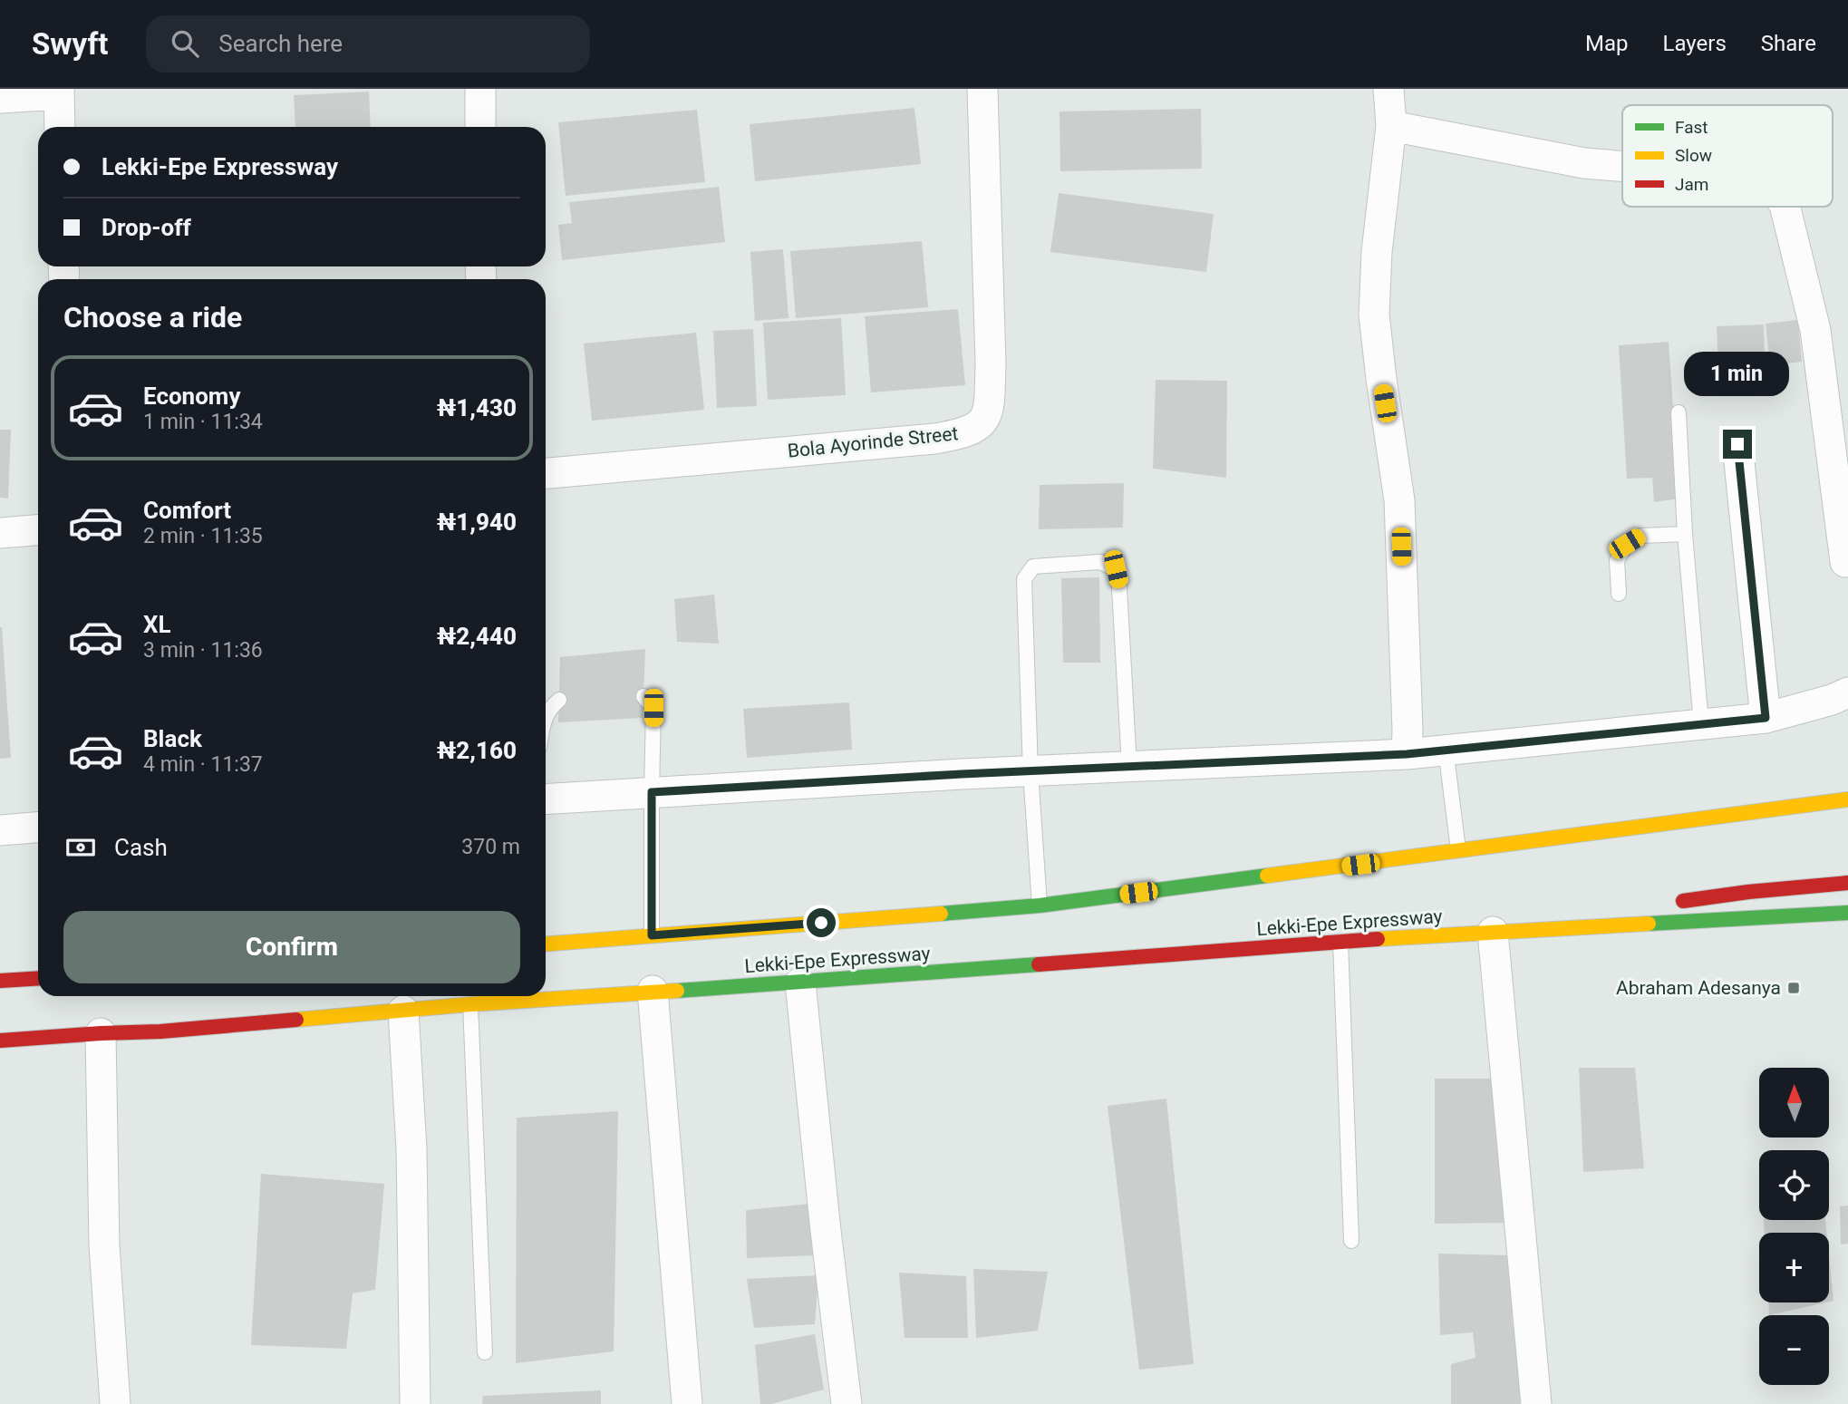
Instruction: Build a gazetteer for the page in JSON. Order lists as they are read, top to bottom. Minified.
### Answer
{"streets":{"highway":["Lekki-Epe Expressway"],"street":["Bola Ayorinde Street"]},"places":{"transit":["Abraham Adesanya"]},"legend":["Fast","Slow","Jam"],"north":"top","page":{"header":"Swyft","search":"Search here","nav":["Map","Layers","Share"],"banner":["Lekki-Epe Expressway","Drop-off"],"heading":"Choose a ride","bubble":"1 min","list":[{"name":"Economy","note":"1 min · 11:34","value":"₦1,430"},{"name":"Comfort","note":"2 min · 11:35","value":"₦1,940"},{"name":"XL","note":"3 min · 11:36","value":"₦2,440"},{"name":"Black","note":"4 min · 11:37","value":"₦2,160"}],"pay":["Cash","370 m"],"buttons":"Confirm","map_buttons":["+","−"]}}
